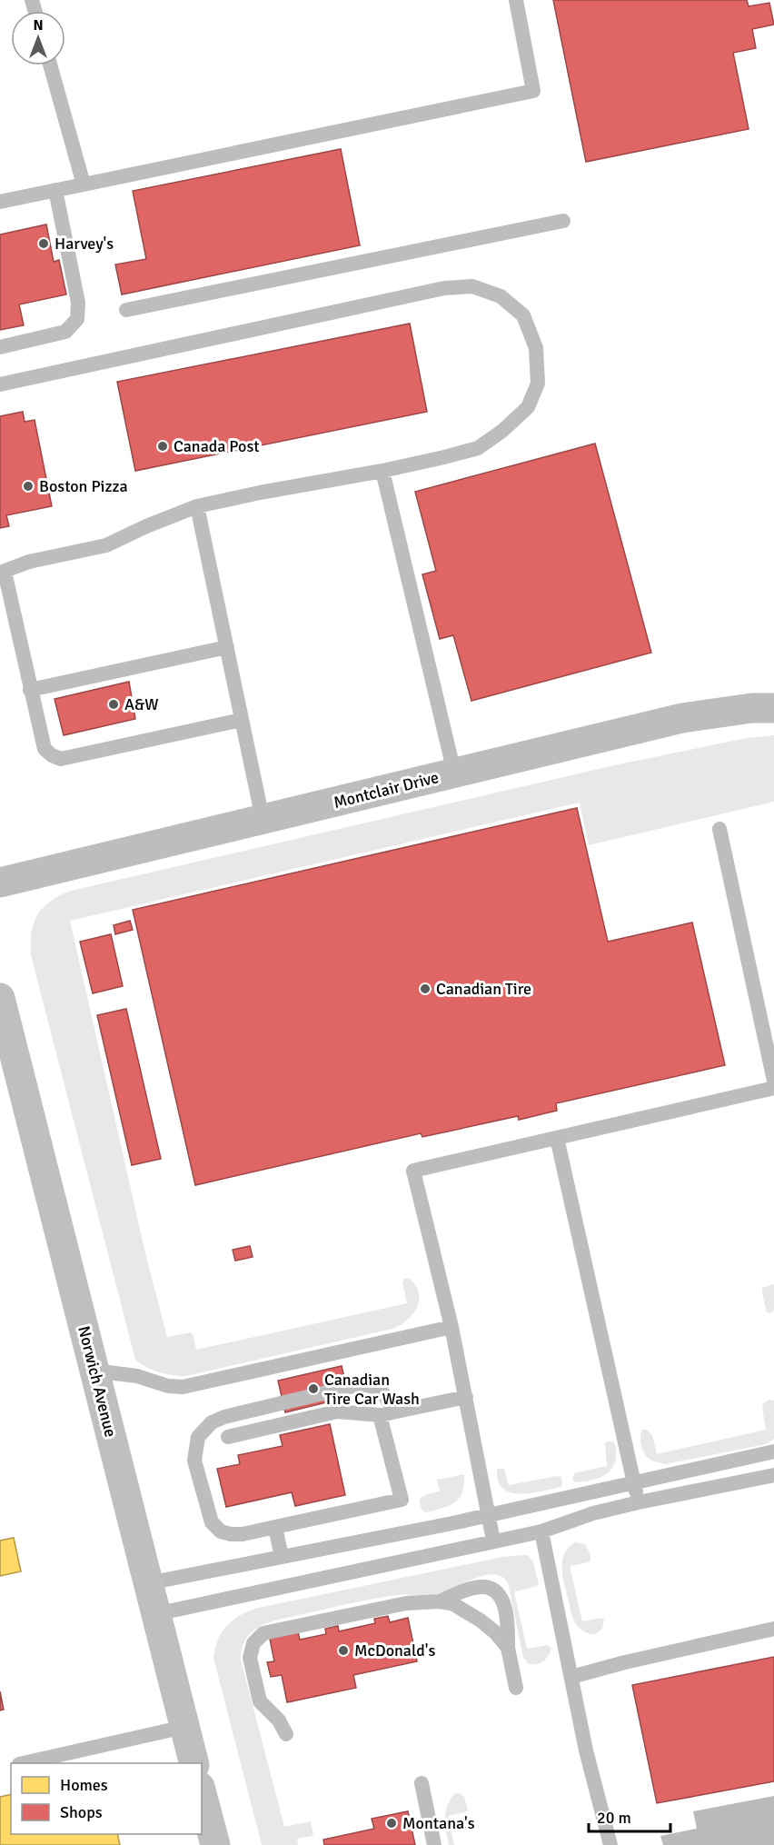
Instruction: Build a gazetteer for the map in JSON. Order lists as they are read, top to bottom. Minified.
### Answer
{"streets":{"main road":["Norwich Avenue"],"street":["Montclair Drive"]},"places":["Harvey's","Canada Post","Boston Pizza","A&W","Canadian Tire","Canadian Tire Car Wash","McDonald's","Montana's"],"legend":["Homes","Shops"],"scale_bar":"20 m","north":"top"}
